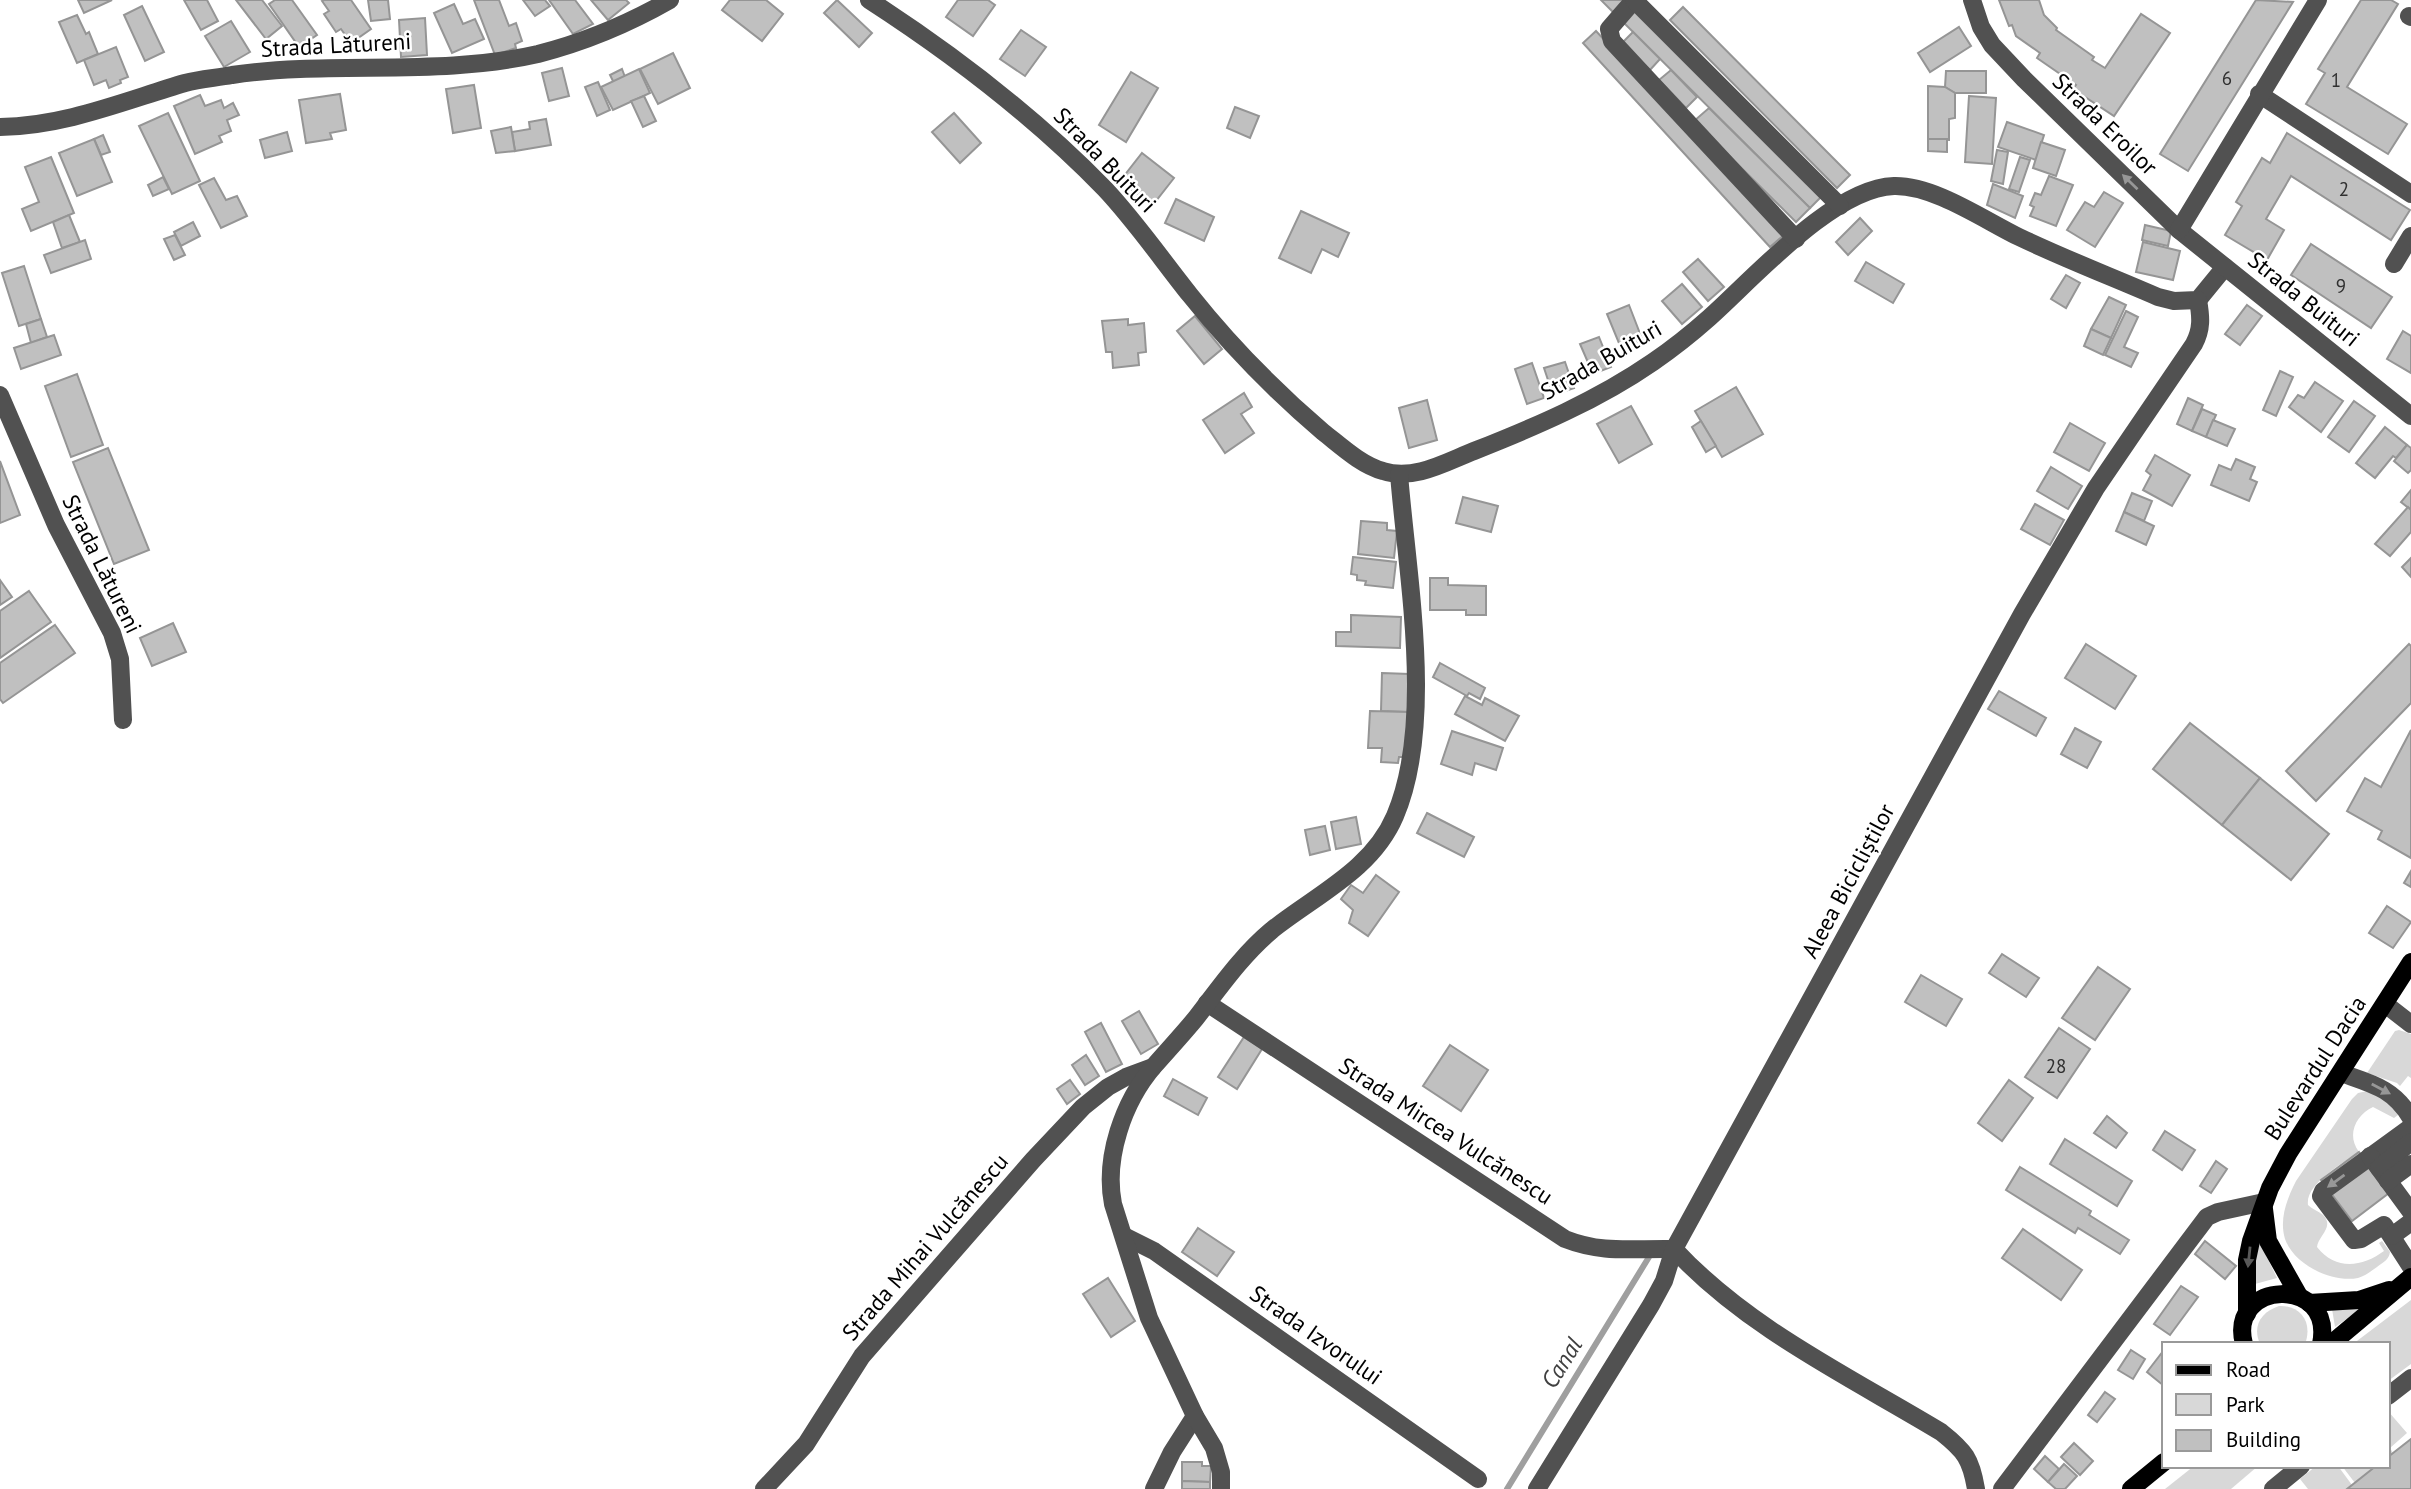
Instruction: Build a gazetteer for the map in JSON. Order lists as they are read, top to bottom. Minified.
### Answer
{"streets":{"main road":["Bulevardul Dacia"],"street":["Strada Lătureni","Strada Eroilor","Strada Buituri","Aleea Bicicliștilor","Strada Mircea Vulcănescu","Strada Mihai Vulcănescu","Strada Izvorului"]},"crossings":[["Strada Eroilor","Strada Buituri"],["Strada Buituri","Aleea Bicicliștilor"],["Aleea Bicicliștilor","Strada Mircea Vulcănescu"]],"one_way":["Strada Eroilor"],"water":["Canal"],"house_numbers":["6","1","2","9","28"],"legend":["Road","Park","Building"]}
